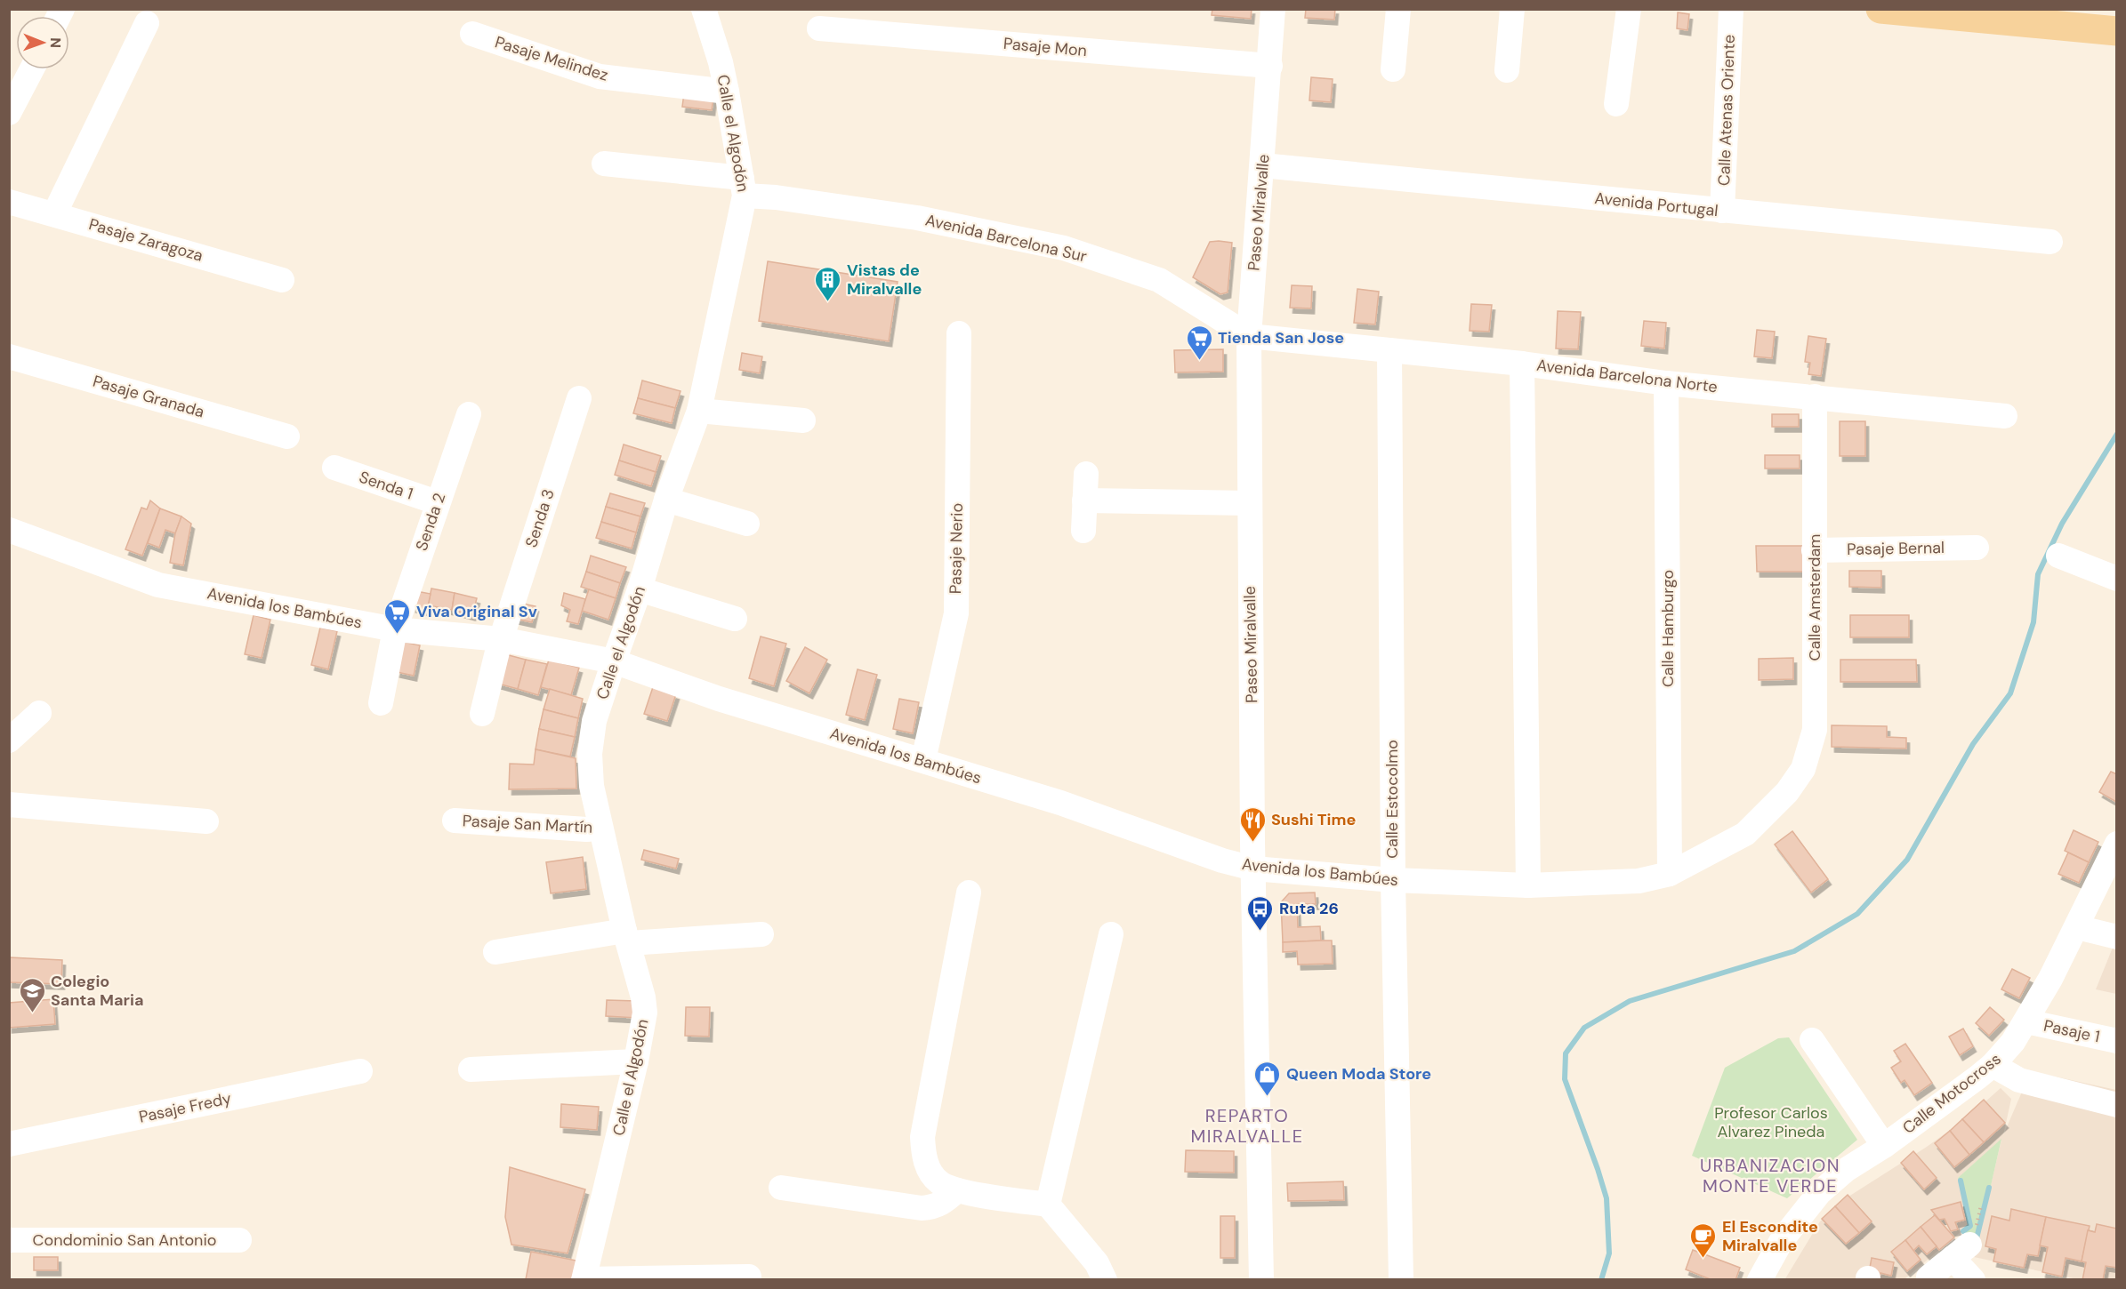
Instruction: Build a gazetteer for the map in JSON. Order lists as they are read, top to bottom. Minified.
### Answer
{"streets":{"street":["Pasaje Mon","Pasaje Melindez","Calle Atenas Oriente","Calle el Algodón","Avenida Portugal","Paseo Miralvalle","Avenida Barcelona Sur","Pasaje Zaragoza","Avenida Barcelona Norte","Pasaje Granada","Senda 1","Senda 3","Senda 2","Pasaje Nerio","Pasaje Bernal","Calle Amsterdam","Avenida los Bambúes","Calle Hamburgo","Calle Estocolmo","Pasaje San Martín","Pasaje 1","Calle Motocross","Pasaje Fredy","Condominio San Antonio"]},"crossings":[["Pasaje Mon","Paseo Miralvalle"],["Pasaje Melindez","Calle el Algodón"],["Calle Atenas Oriente","Avenida Portugal"],["Calle el Algodón","Avenida Barcelona Sur"],["Calle el Algodón","Avenida los Bambúes"],["Calle el Algodón","Pasaje San Martín"],["Avenida Portugal","Paseo Miralvalle"],["Paseo Miralvalle","Avenida Barcelona Sur"],["Paseo Miralvalle","Avenida Barcelona Norte"],["Paseo Miralvalle","Avenida los Bambúes"],["Avenida Barcelona Sur","Avenida Barcelona Norte"],["Avenida Barcelona Norte","Calle Amsterdam"],["Avenida Barcelona Norte","Calle Hamburgo"],["Avenida Barcelona Norte","Calle Estocolmo"],["Senda 1","Senda 2"],["Senda 3","Avenida los Bambúes"],["Senda 2","Avenida los Bambúes"],["Pasaje Nerio","Avenida los Bambúes"],["Pasaje Bernal","Calle Amsterdam"],["Calle Amsterdam","Avenida los Bambúes"],["Avenida los Bambúes","Calle Hamburgo"],["Avenida los Bambúes","Calle Estocolmo"],["Pasaje 1","Calle Motocross"]],"districts":["REPARTO MIRALVALLE","URBANIZACION MONTE VERDE"],"parks":["Profesor Carlos Alvarez Pineda"],"places":{"building":["Vistas de Miralvalle"],"supermarket":["Tienda San Jose","Viva Original Sv"],"restaurant":["Sushi Time"],"bus stop":["Ruta 26"],"school or university":["Colegio Santa Maria"],"shop":["Queen Moda Store"],"cafe":["El Escondite Miralvalle"]},"north":"right"}
